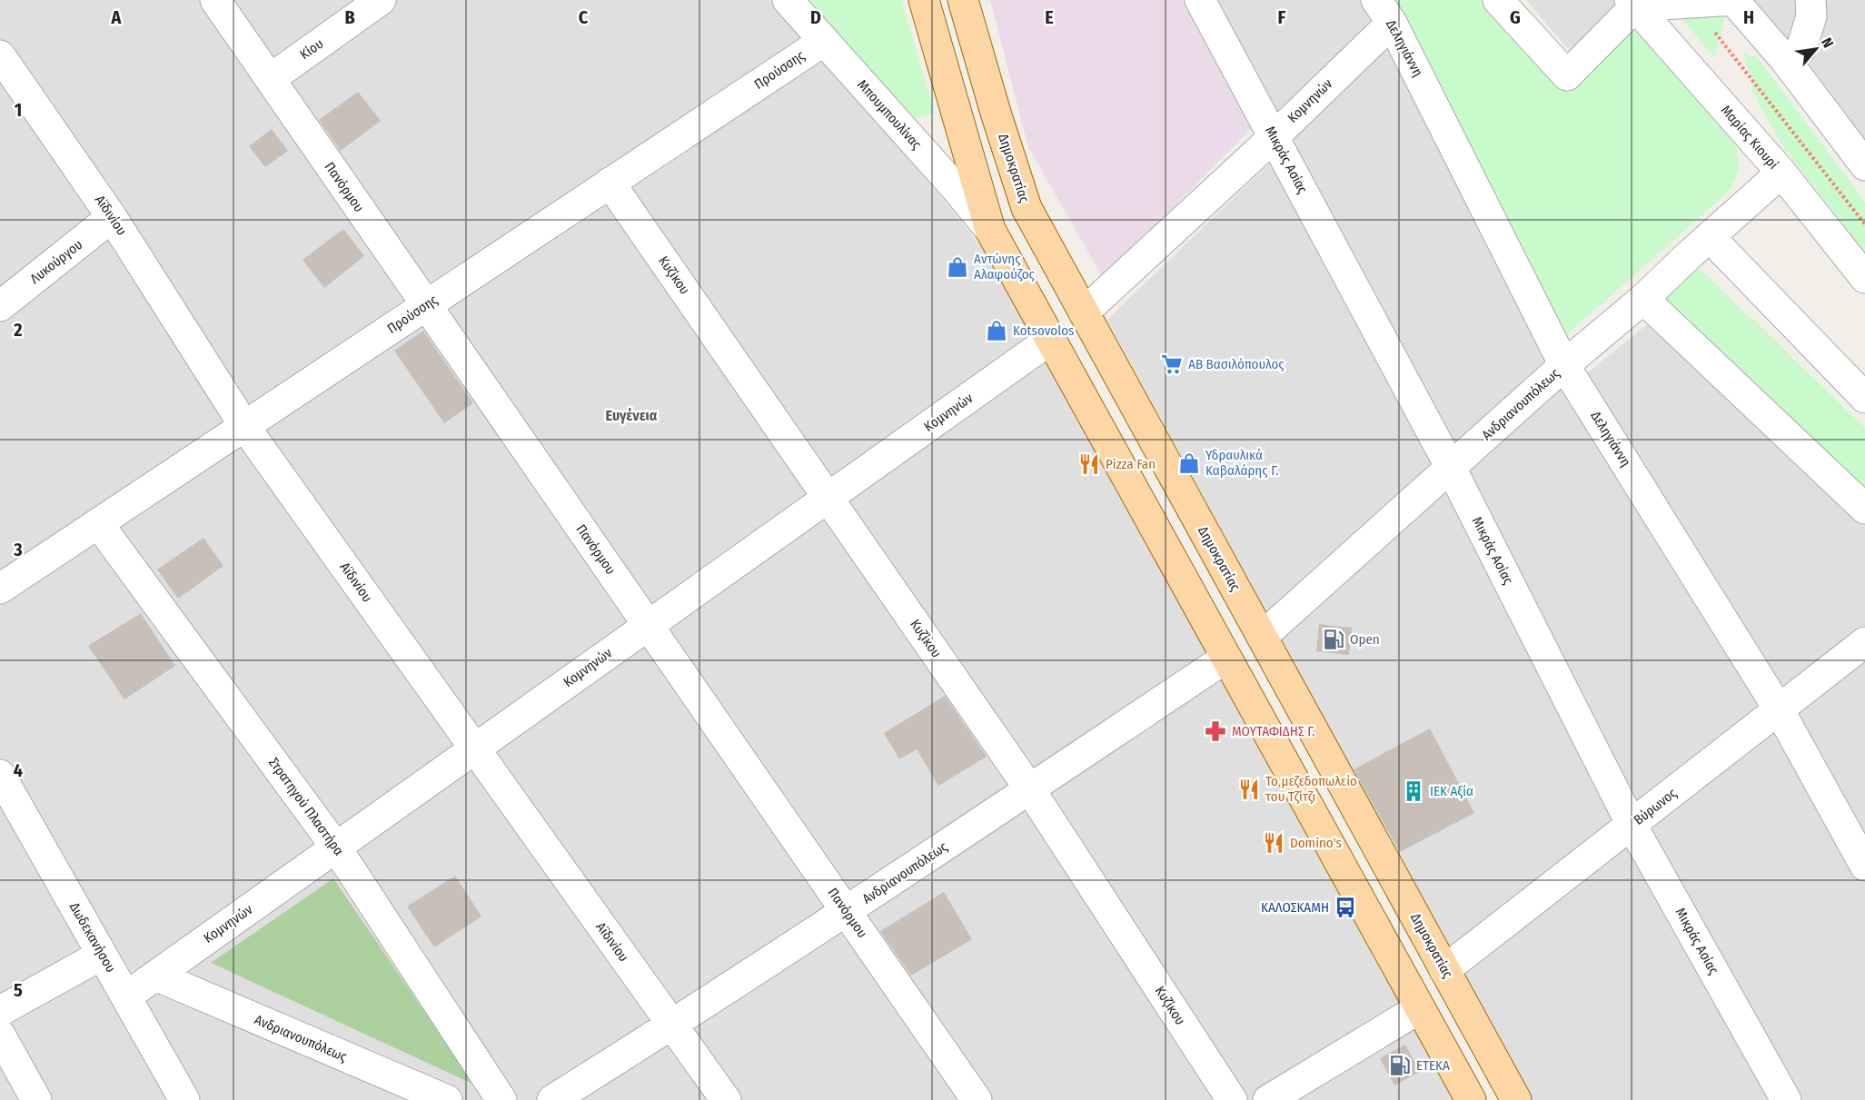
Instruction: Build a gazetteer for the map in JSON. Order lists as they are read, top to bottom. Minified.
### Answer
{"streets":{"main road":["Δημοκρατίας"],"street":["Δεληγιάννη","Κίου","Προύσσης","Κομνηνών","Μπουμπουλίνας","Μαρίας Κιουρί","Μικράς Ασίας","Πανόρμου","Αϊδινίου","Λυκούργου","Κυζίκου","Ανδριανουπόλεως","Στρατηγού Πλαστήρα","Βύρωνος","Δωδεκανήσου"]},"crossings":[["Δεληγιάννη","Κομνηνών"],["Δεληγιάννη","Ανδριανουπόλεως"],["Δεληγιάννη","Βύρωνος"],["Κίου","Πανόρμου"],["Προύσσης","Μπουμπουλίνας"],["Προύσσης","Πανόρμου"],["Προύσσης","Αϊδινίου"],["Προύσσης","Κυζίκου"],["Προύσσης","Στρατηγού Πλαστήρα"],["Κομνηνών","Μικράς Ασίας"],["Κομνηνών","Δημοκρατίας"],["Κομνηνών","Πανόρμου"],["Κομνηνών","Αϊδινίου"],["Κομνηνών","Κυζίκου"],["Κομνηνών","Ανδριανουπόλεως"],["Κομνηνών","Στρατηγού Πλαστήρα"],["Κομνηνών","Δωδεκανήσου"],["Μαρίας Κιουρί","Ανδριανουπόλεως"],["Μικράς Ασίας","Ανδριανουπόλεως"],["Μικράς Ασίας","Βύρωνος"],["Δημοκρατίας","Ανδριανουπόλεως"],["Δημοκρατίας","Βύρωνος"],["Πανόρμου","Ανδριανουπόλεως"],["Αϊδινίου","Λυκούργου"],["Αϊδινίου","Ανδριανουπόλεως"],["Κυζίκου","Ανδριανουπόλεως"]],"districts":["Ευγένεια"],"places":{"shop":["Αντώνης Αλαφούζος","Kotsovolos","Υδραυλικά Καβαλάρης Γ."],"supermarket":["ΑΒ Βασιλόπουλος"],"restaurant":["Pizza Fan","Το μεζεδοπωλείο του Τζίτζι","Domino's"],"fuel station":["Open","ΕΤΕΚΑ"],"pharmacy":["ΜΟΥΤΑΦΙΔΗΣ Γ."],"building":["ΙΕΚ Αξία"],"bus stop":["ΚΑΛΟΣΚΑΜΗ"]},"north":"top right","grid":{"columns":["A","B","C","D","E","F","G","H"],"rows":["1","2","3","4","5"]}}
